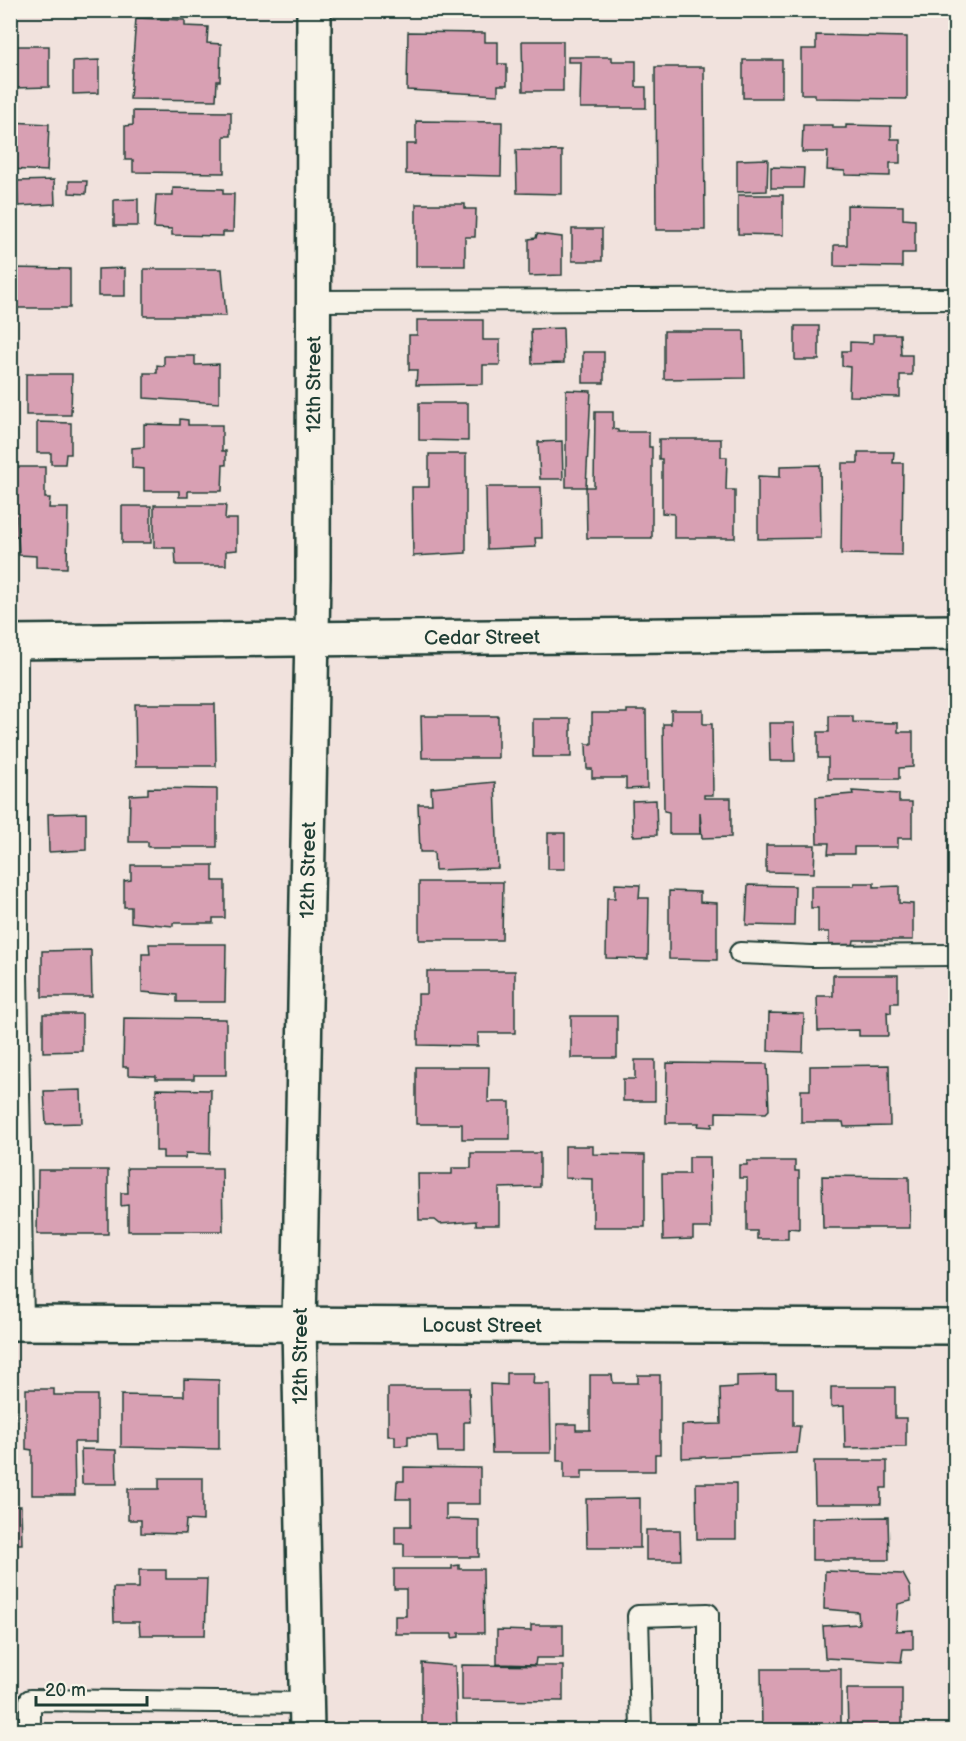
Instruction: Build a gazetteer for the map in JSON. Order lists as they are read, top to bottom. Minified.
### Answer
{"streets":{"street":["12th Street","Cedar Street","Locust Street"]},"crossings":[["12th Street","Cedar Street"],["12th Street","Locust Street"]],"scale_bar":"20 m"}
